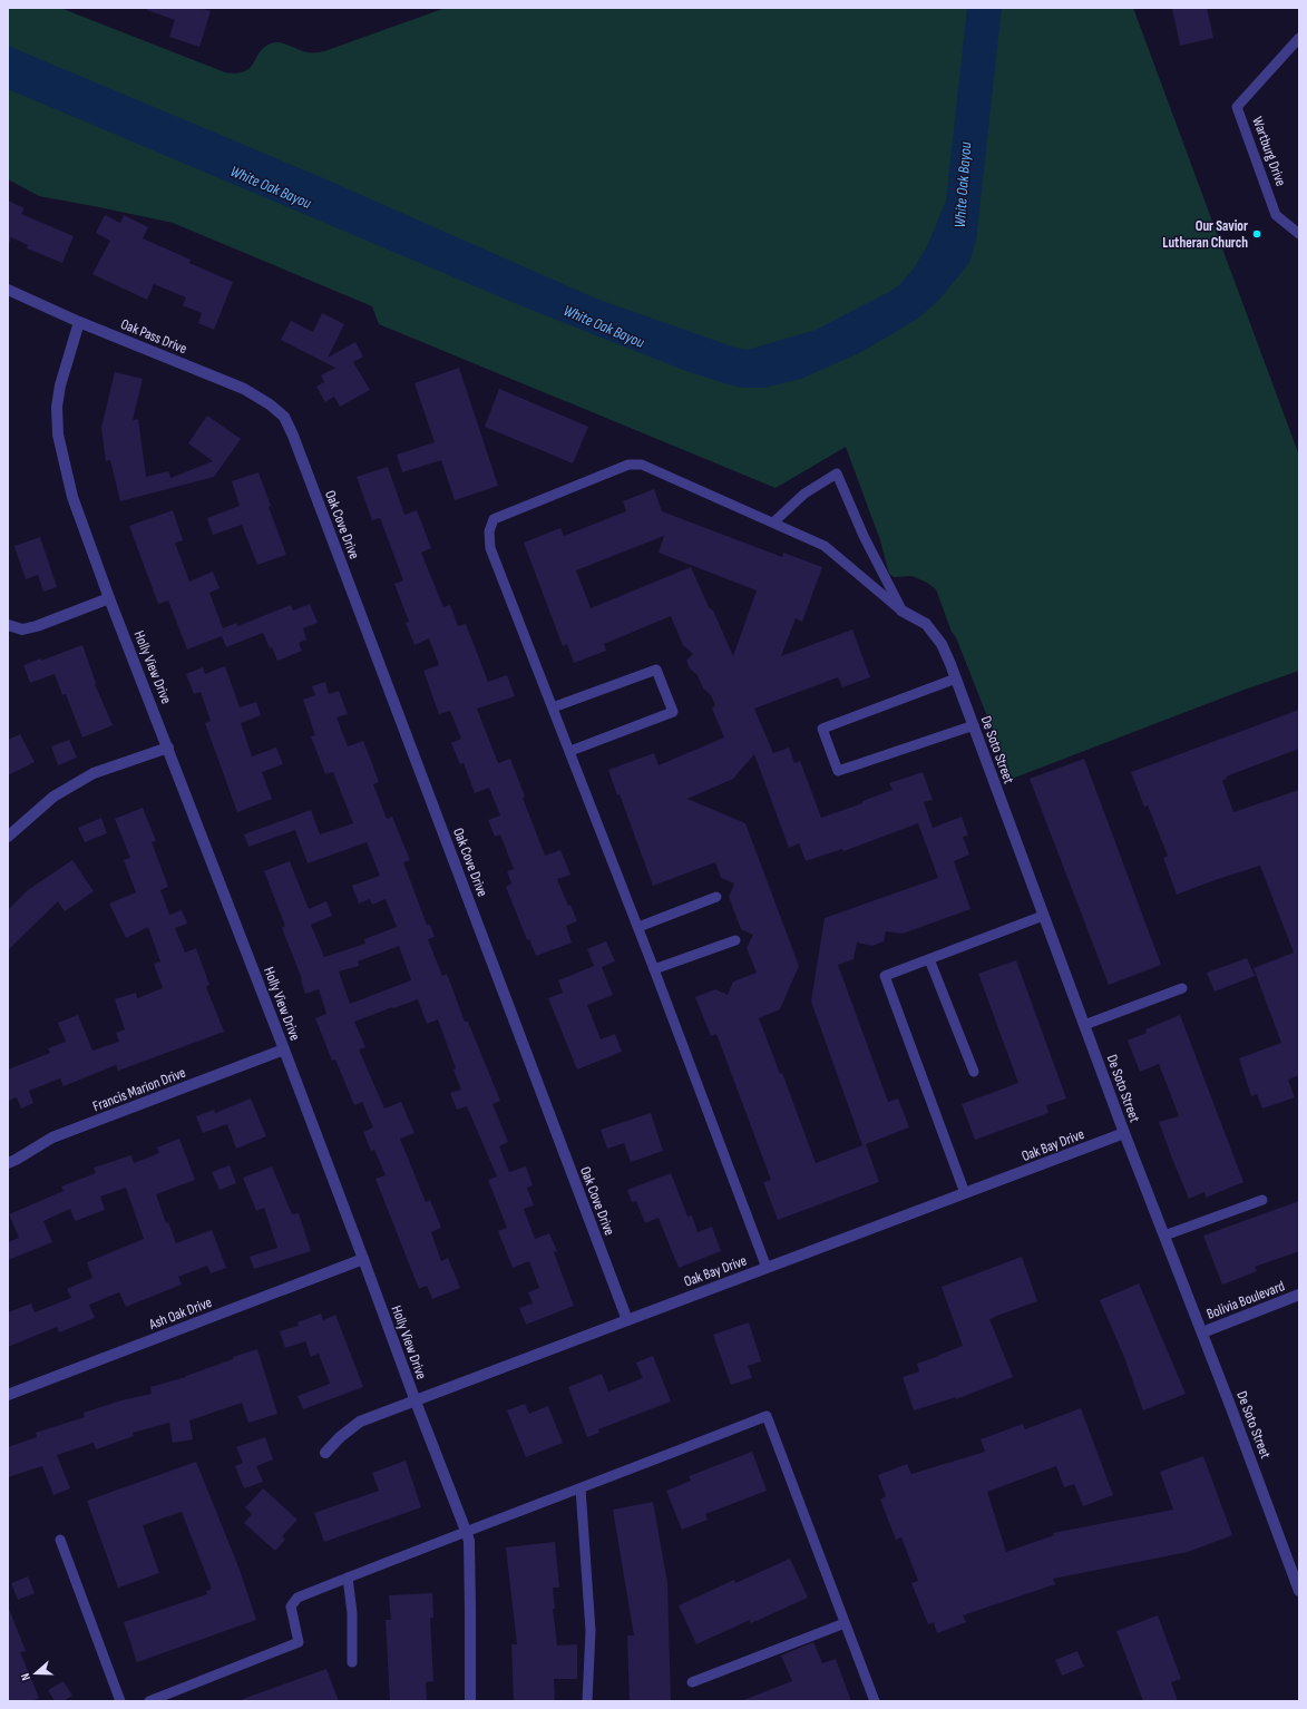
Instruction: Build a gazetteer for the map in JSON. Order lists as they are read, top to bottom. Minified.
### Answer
{"streets":{"street":["Oak Pass Drive","Oak Cove Drive","Holly View Drive","De Soto Street","Francis Marion Drive","Oak Bay Drive","Bolivia Boulevard","Ash Oak Drive"],"lane":["Wartburg Drive"]},"crossings":[["Oak Pass Drive","Oak Cove Drive"],["Oak Pass Drive","Holly View Drive"],["Oak Cove Drive","Oak Bay Drive"],["Holly View Drive","Francis Marion Drive"],["Holly View Drive","Oak Bay Drive"],["Holly View Drive","Ash Oak Drive"],["De Soto Street","Oak Bay Drive"],["De Soto Street","Bolivia Boulevard"]],"water":["White Oak Bayou"],"places":["Our Savior Lutheran Church"],"north":"left"}
